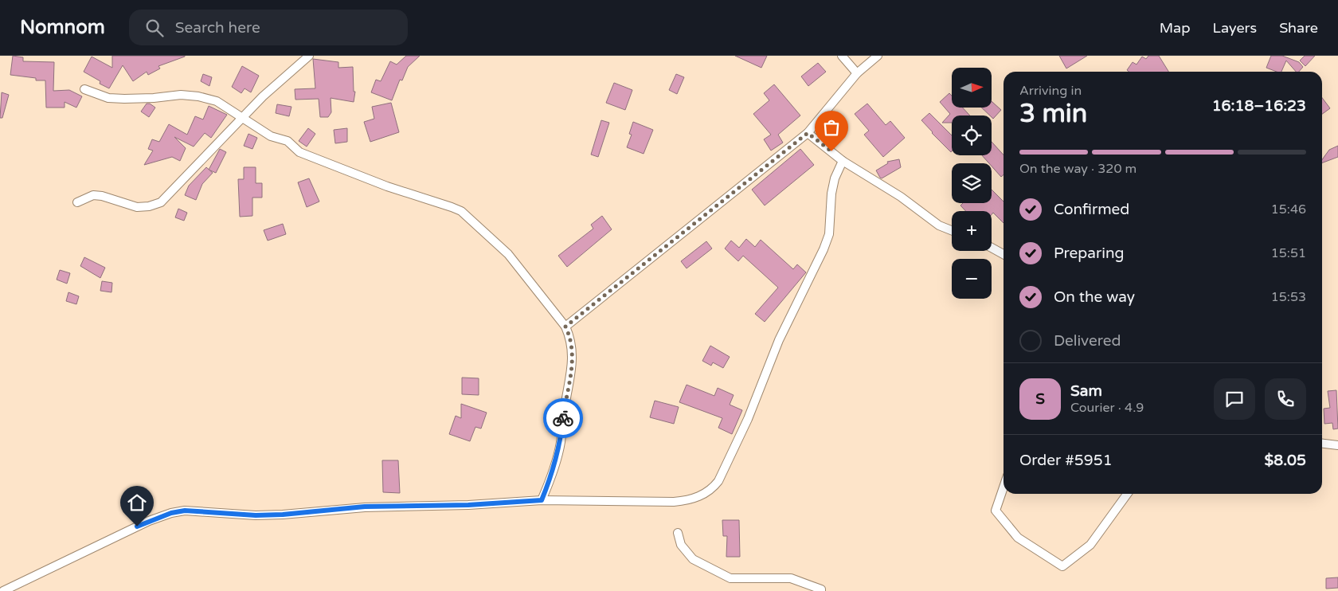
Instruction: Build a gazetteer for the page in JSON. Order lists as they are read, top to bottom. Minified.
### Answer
{"north":"right","page":{"header":"Nomnom","search":"Search here","nav":["Map","Layers","Share"],"map_buttons":["+","−"],"heading":["3 min","Arriving in","16:18–16:23"],"panel":["Sam","Courier · 4.9","Order #5951","$8.05"],"bar":"On the way · 320 m","list":[["Confirmed","15:46"],["Preparing","15:51"],["On the way","15:53"],"Delivered"],"round":"S"}}
